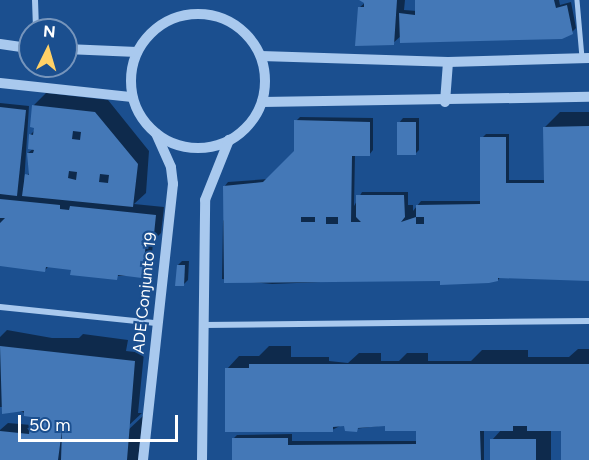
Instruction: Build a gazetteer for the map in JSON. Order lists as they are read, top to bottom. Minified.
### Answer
{"streets":{"street":["ADE Conjunto 19"]},"scale_bar":"50 m","north":"top"}
